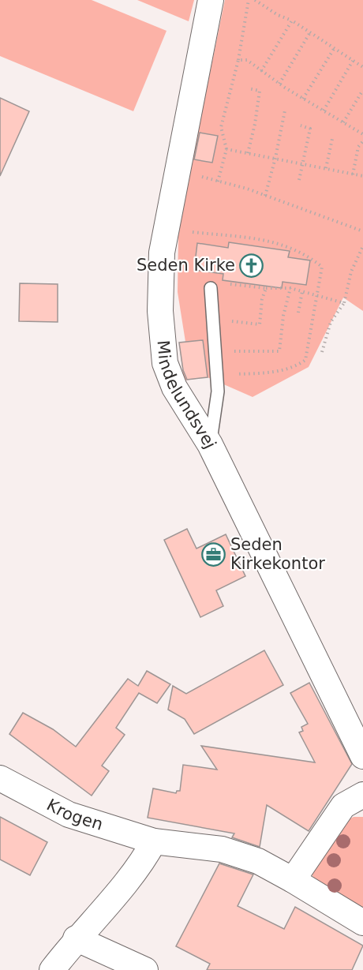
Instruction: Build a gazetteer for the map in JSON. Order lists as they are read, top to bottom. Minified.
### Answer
{"streets":{"street":["Mindelundsvej","Krogen"]},"places":{"church":["Seden Kirke"],"office":["Seden Kirkekontor"]}}
